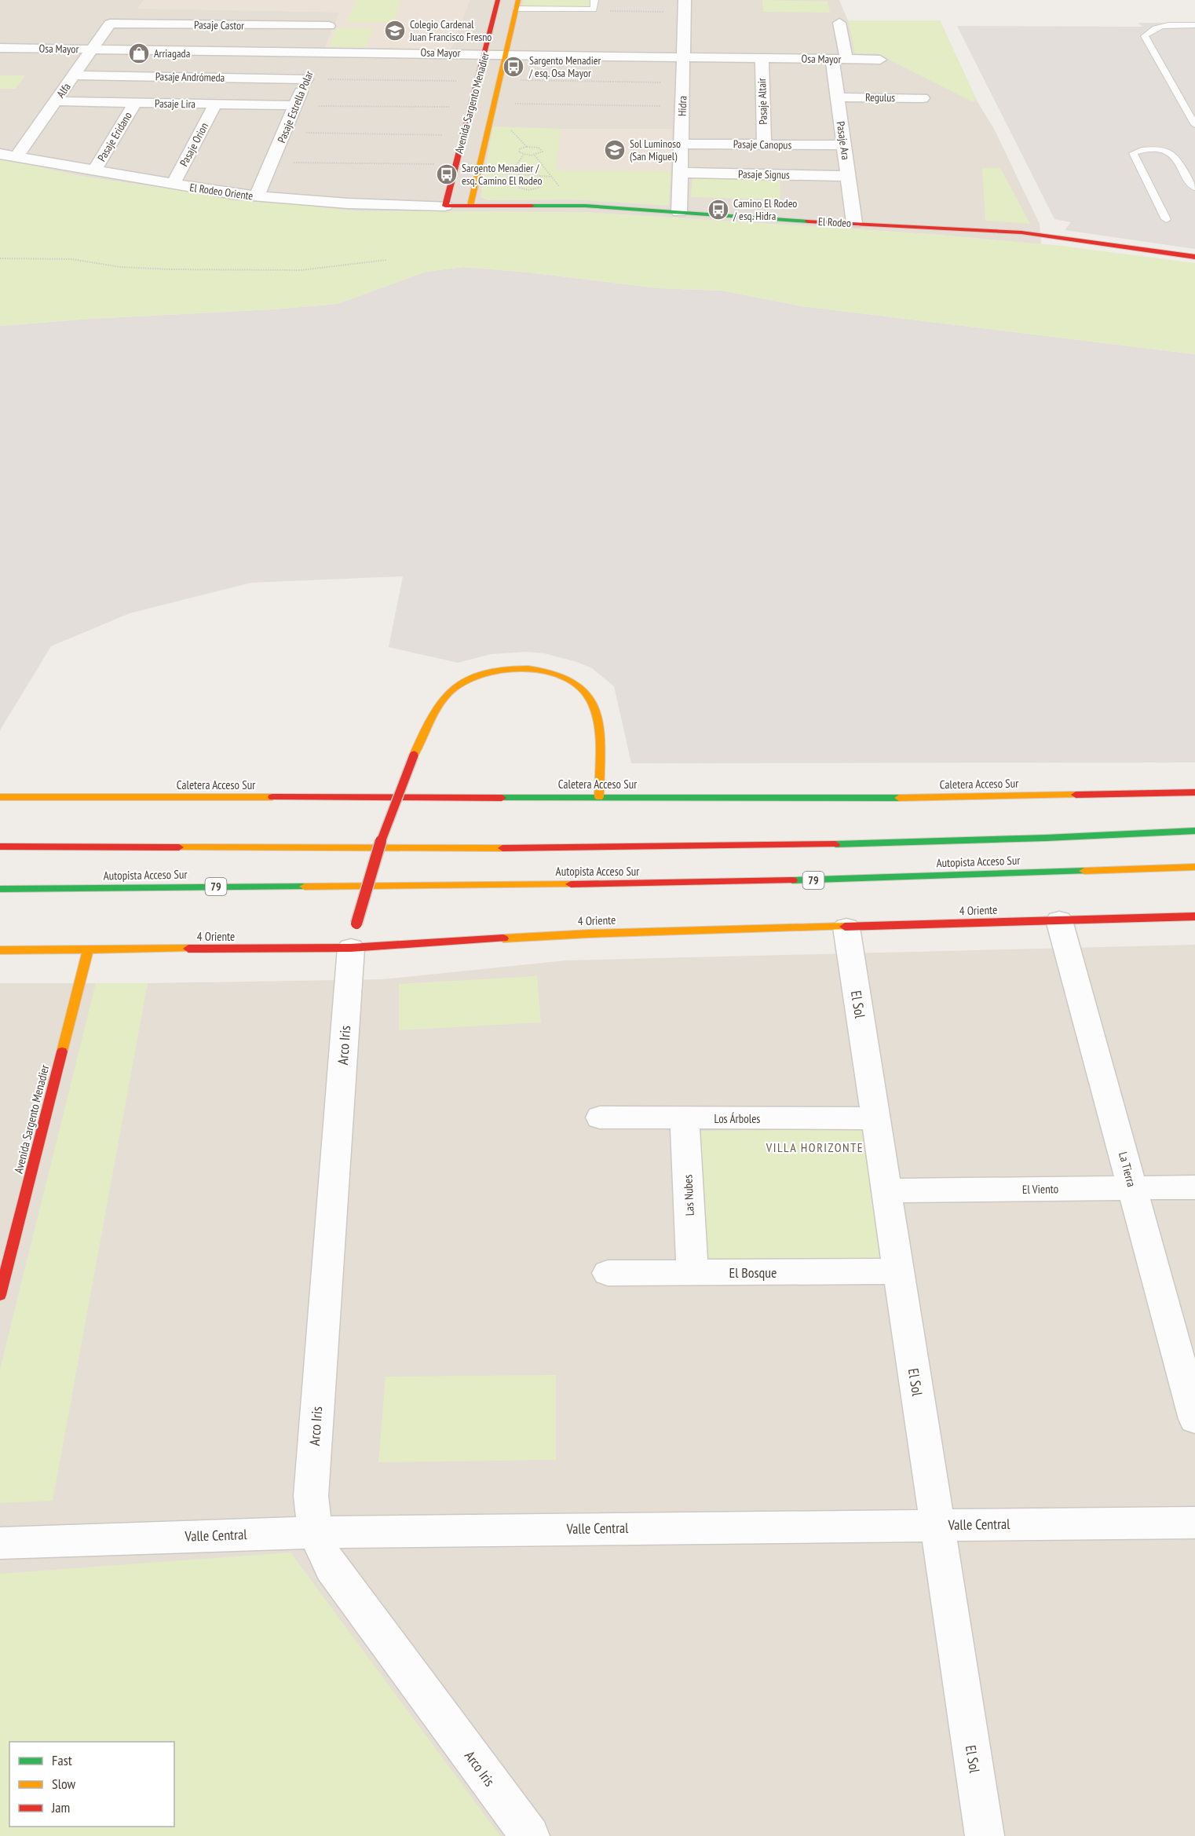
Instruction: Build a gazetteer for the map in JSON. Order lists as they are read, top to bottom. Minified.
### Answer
{"streets":{"main road":["Avenida Sargento Menadier","El Rodeo","Caletera Acceso Sur","Autopista Acceso Sur","79","4 Oriente"],"street":["Pasaje Castor","Osa Mayor","Pasaje Andrómeda","Alfa","Regulus","Pasaje Altair","Pasaje Lira","Hidra","Pasaje Estrella Polar","Pasaje Eridano","Pasaje Ara","Pasaje Orion","Pasaje Canopus","Pasaje Signus","El Rodeo Oriente","El Sol","Arco Iris","Los Árboles","La Tierra","El Viento","Las Nubes","El Bosque","Valle Central"]},"crossings":[["Pasaje Castor","Alfa"],["Pasaje Castor","Pasaje Estrella Polar"],["Osa Mayor","Alfa"],["Osa Mayor","Pasaje Altair"],["Osa Mayor","Avenida Sargento Menadier"],["Osa Mayor","Hidra"],["Osa Mayor","Pasaje Estrella Polar"],["Osa Mayor","Pasaje Ara"],["Pasaje Andrómeda","Alfa"],["Pasaje Andrómeda","Pasaje Estrella Polar"],["Alfa","Pasaje Lira"],["Alfa","El Rodeo Oriente"],["Regulus","Pasaje Ara"],["Pasaje Altair","Pasaje Canopus"],["Avenida Sargento Menadier","El Rodeo Oriente"],["Avenida Sargento Menadier","El Rodeo"],["Avenida Sargento Menadier","4 Oriente"],["Pasaje Lira","Pasaje Estrella Polar"],["Pasaje Lira","Pasaje Eridano"],["Pasaje Lira","Pasaje Orion"],["Hidra","Pasaje Canopus"],["Hidra","Pasaje Signus"],["Hidra","El Rodeo"],["Pasaje Estrella Polar","El Rodeo Oriente"],["Pasaje Eridano","El Rodeo Oriente"],["Pasaje Ara","Pasaje Canopus"],["Pasaje Ara","Pasaje Signus"],["Pasaje Ara","El Rodeo"],["Pasaje Orion","El Rodeo Oriente"],["El Rodeo Oriente","El Rodeo"],["4 Oriente","El Sol"],["4 Oriente","Arco Iris"],["4 Oriente","La Tierra"],["El Sol","Los Árboles"],["El Sol","El Viento"],["El Sol","El Bosque"],["El Sol","Valle Central"],["Arco Iris","Valle Central"],["Los Árboles","Las Nubes"],["La Tierra","El Viento"],["Las Nubes","El Bosque"]],"districts":["VILLA HORIZONTE"],"places":{"school or university":["Colegio Cardenal Juan Francisco Fresno","Sol Luminoso (San Miguel)"],"shop":["Arriagada"],"bus stop":["Sargento Menadier / esq. Osa Mayor","Sargento Menadier / esq. Camino El Rodeo","Camino El Rodeo / esq. Hidra"]},"legend":["Fast","Slow","Jam"]}
